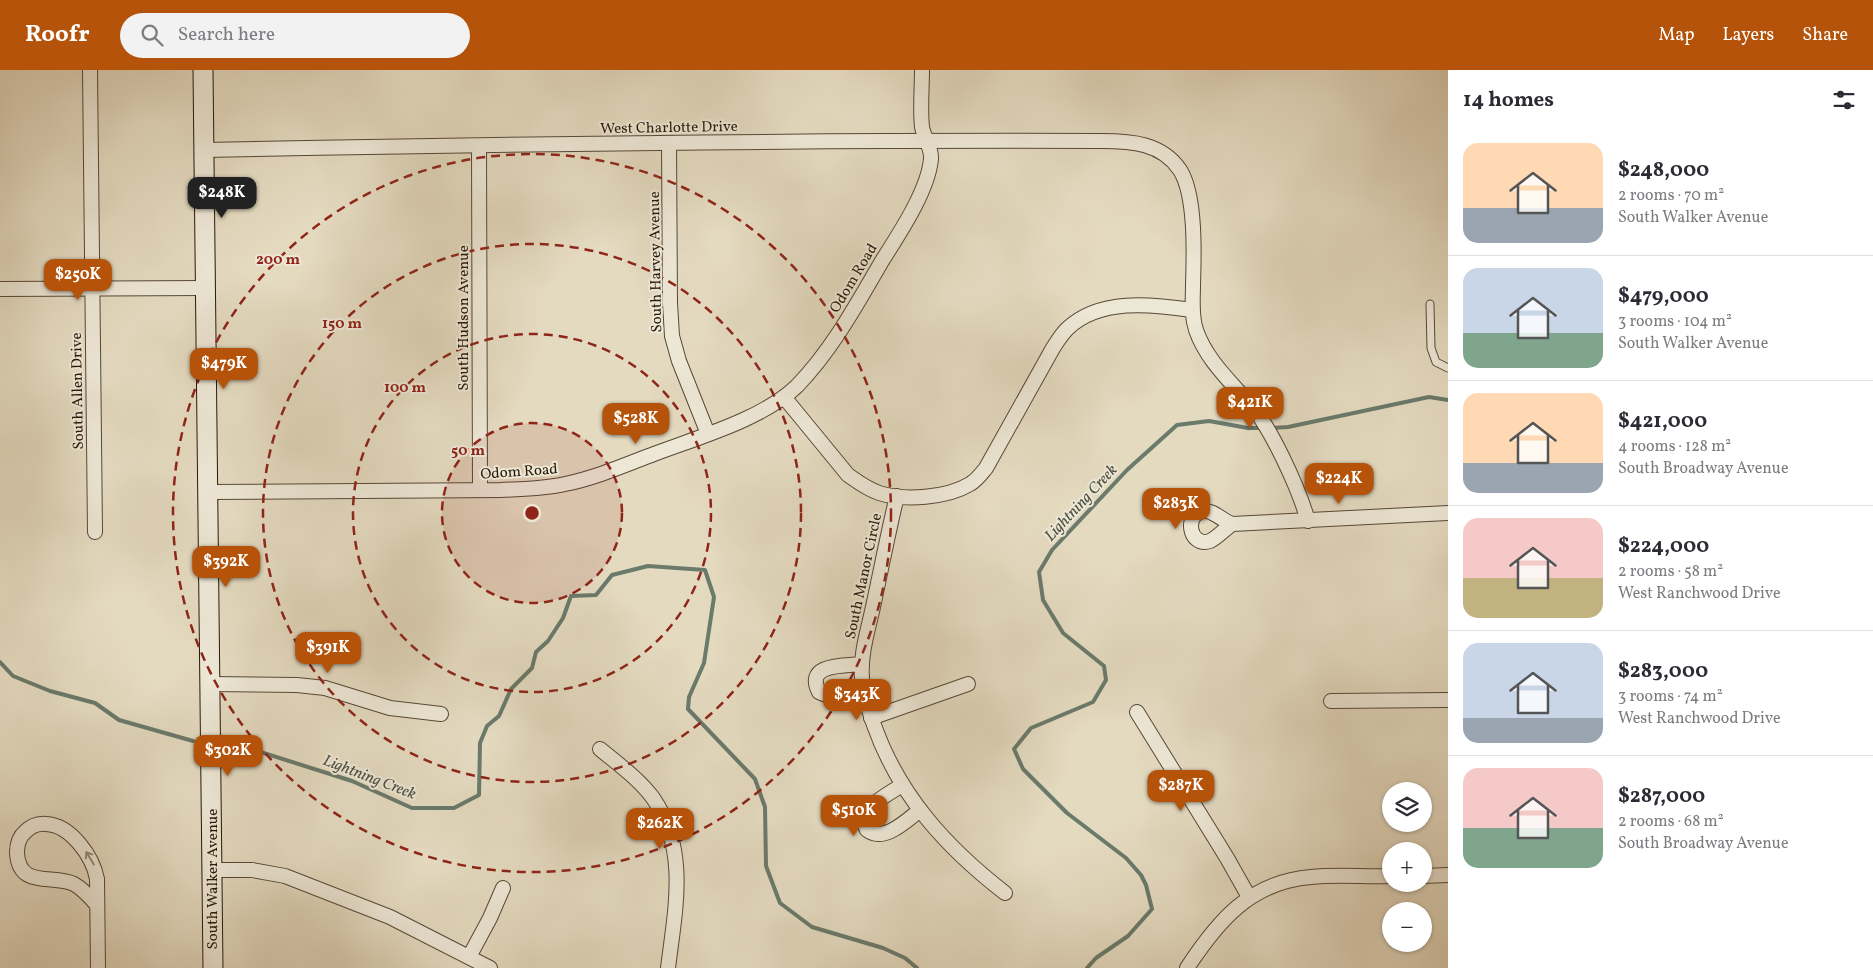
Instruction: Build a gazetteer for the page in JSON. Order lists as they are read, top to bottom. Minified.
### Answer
{"streets":{"main road":["South Walker Avenue"],"street":["West Charlotte Drive","South Harvey Avenue","Odom Road","South Hudson Avenue","South Allen Drive","South Manor Circle"]},"crossings":[["West Charlotte Drive","South Harvey Avenue"],["West Charlotte Drive","Odom Road"],["West Charlotte Drive","South Hudson Avenue"],["West Charlotte Drive","South Walker Avenue"],["South Harvey Avenue","Odom Road"],["Odom Road","South Hudson Avenue"],["Odom Road","South Walker Avenue"]],"water":["Lightning Creek"],"page":{"header":"Roofr","search":"Search here","nav":["Map","Layers","Share"],"heading":"14 homes","list":[{"name":"$248,000","note":"2 rooms · 70 m² · South Walker Avenue"},{"name":"$479,000","note":"3 rooms · 104 m² · South Walker Avenue"},{"name":"$421,000","note":"4 rooms · 128 m² · South Broadway Avenue"},{"name":"$224,000","note":"2 rooms · 58 m² · West Ranchwood Drive"},{"name":"$283,000","note":"3 rooms · 74 m² · West Ranchwood Drive"},{"name":"$287,000","note":"2 rooms · 68 m² · South Broadway Avenue"}],"price":["$248K","$250K","$479K","$421K","$528K","$224K","$283K","$392K","$391K","$343K","$302K","$287K","$510K","$262K"],"map_buttons":["+","−"]},"rings":["200 m","150 m","100 m","50 m"]}
